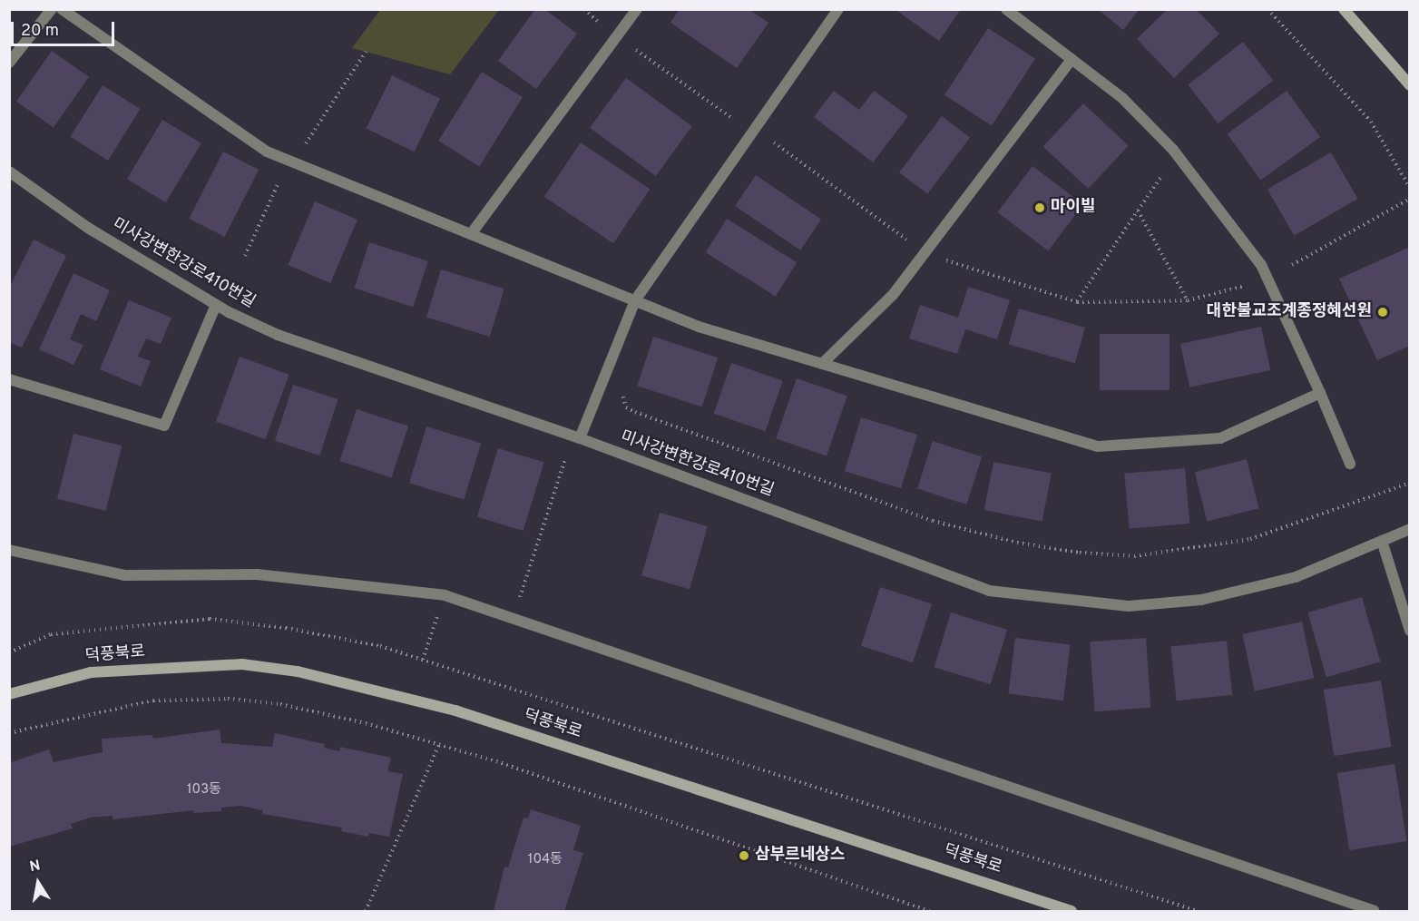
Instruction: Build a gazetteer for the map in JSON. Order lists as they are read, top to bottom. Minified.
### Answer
{"streets":{"street":["미사강변한강로410번길","덕풍북로"]},"places":["마이빌","대한불교조계종정혜선원","삼부르네상스"],"house_numbers":["103동","104동"],"scale_bar":"20 m","north":"top"}
